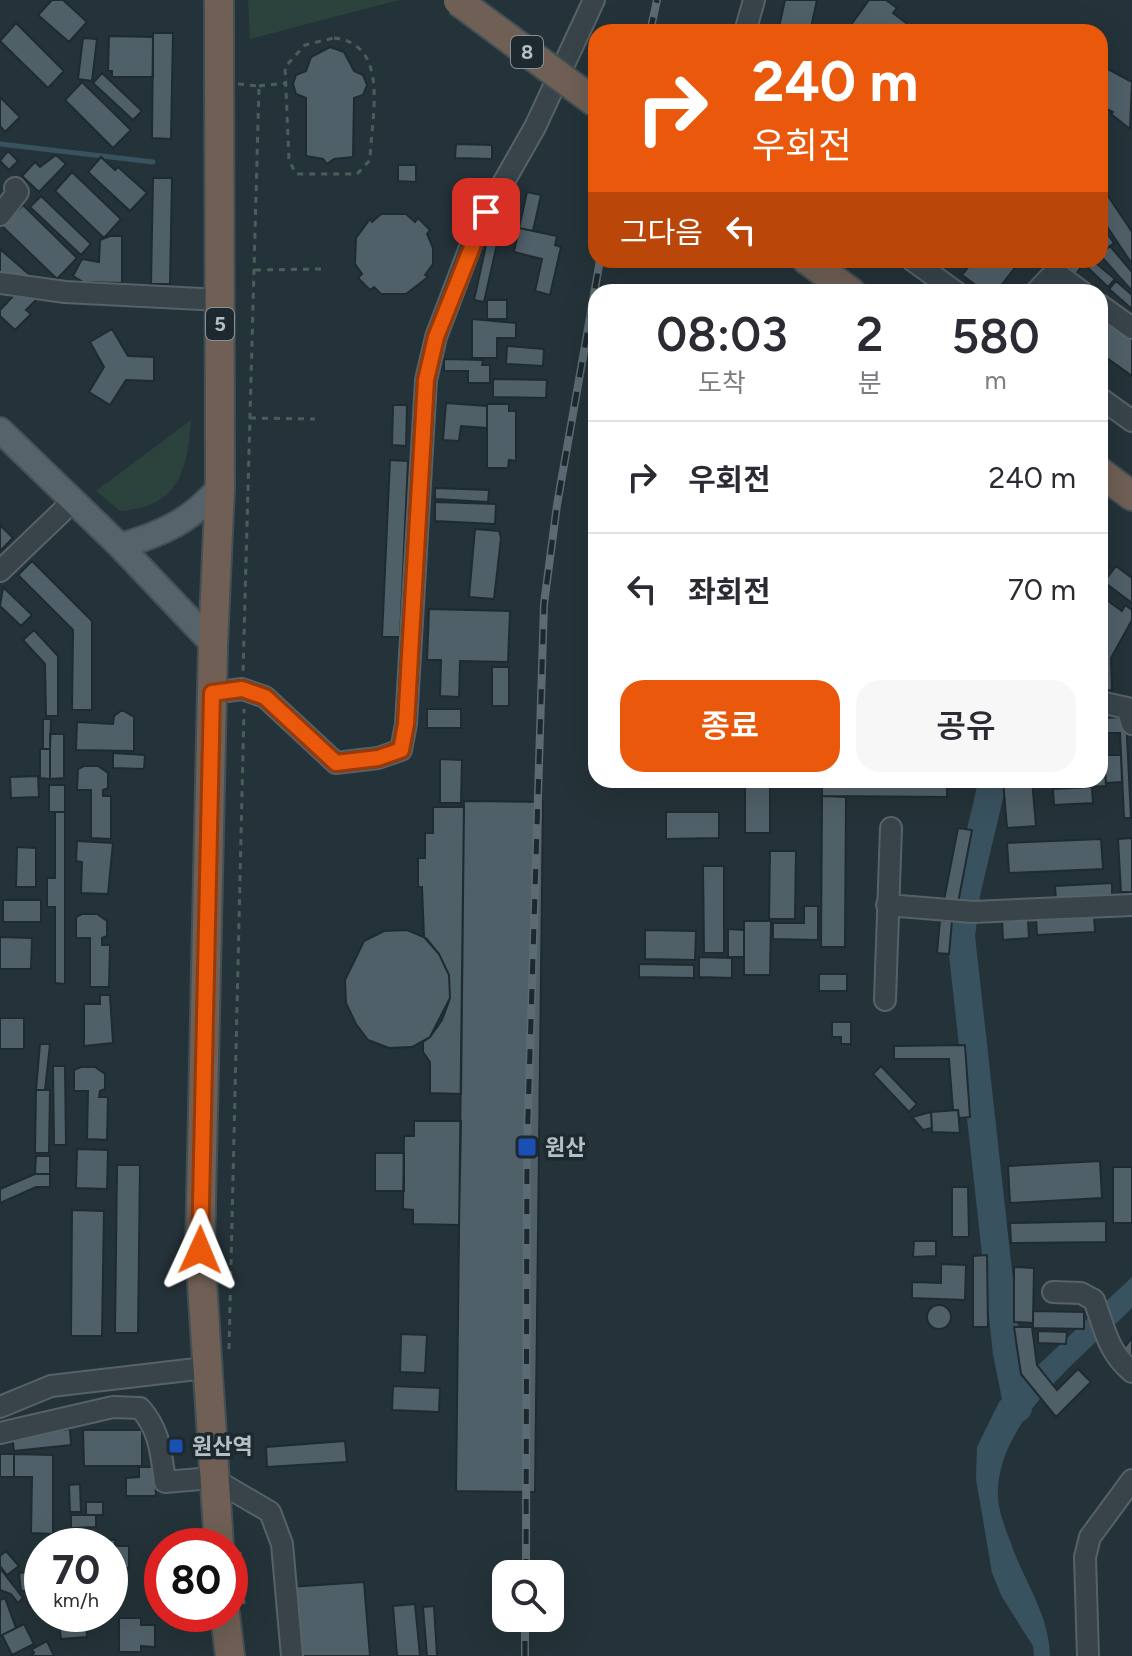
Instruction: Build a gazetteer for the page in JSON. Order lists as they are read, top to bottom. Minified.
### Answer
{"streets":{"highway":["8","5"]},"places":{"transit":["원산","원산역"]},"page":{"turn":["240 m","우회전"],"then":"그다음","eta":["08:03","도착","2","분","580","m"],"list":[{"name":"우회전","value":"240 m"},{"name":"좌회전","value":"70 m"}],"buttons":["종료","공유"],"speed":"70 km/h","limit":"80"}}
